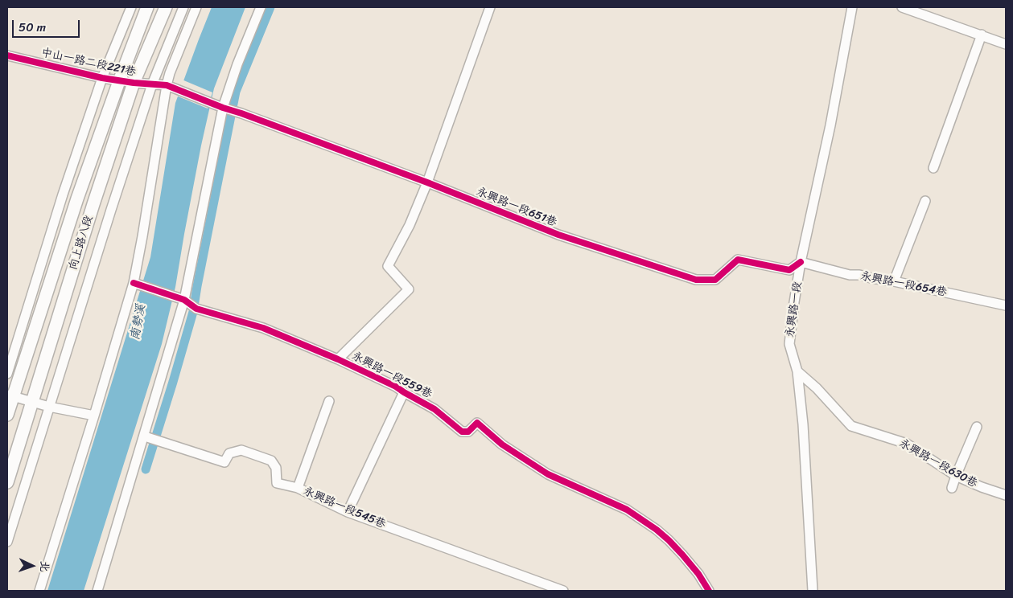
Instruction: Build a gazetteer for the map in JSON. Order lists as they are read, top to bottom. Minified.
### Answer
{"streets":{"main road":["向上路八段"],"street":["中山一路二段221巷","永興路一段651巷","永興路一段654巷","永興路一段","永興路一段559巷","永興路一段630巷","永興路一段545巷"]},"crossings":[["中山一路二段221巷","永興路一段651巷"],["中山一路二段221巷","向上路八段"],["永興路一段651巷","永興路一段654巷"],["永興路一段651巷","永興路一段"],["永興路一段654巷","永興路一段"],["永興路一段","永興路一段630巷"]],"water":["南勢溪"],"scale_bar":"50 m","north":"right"}
